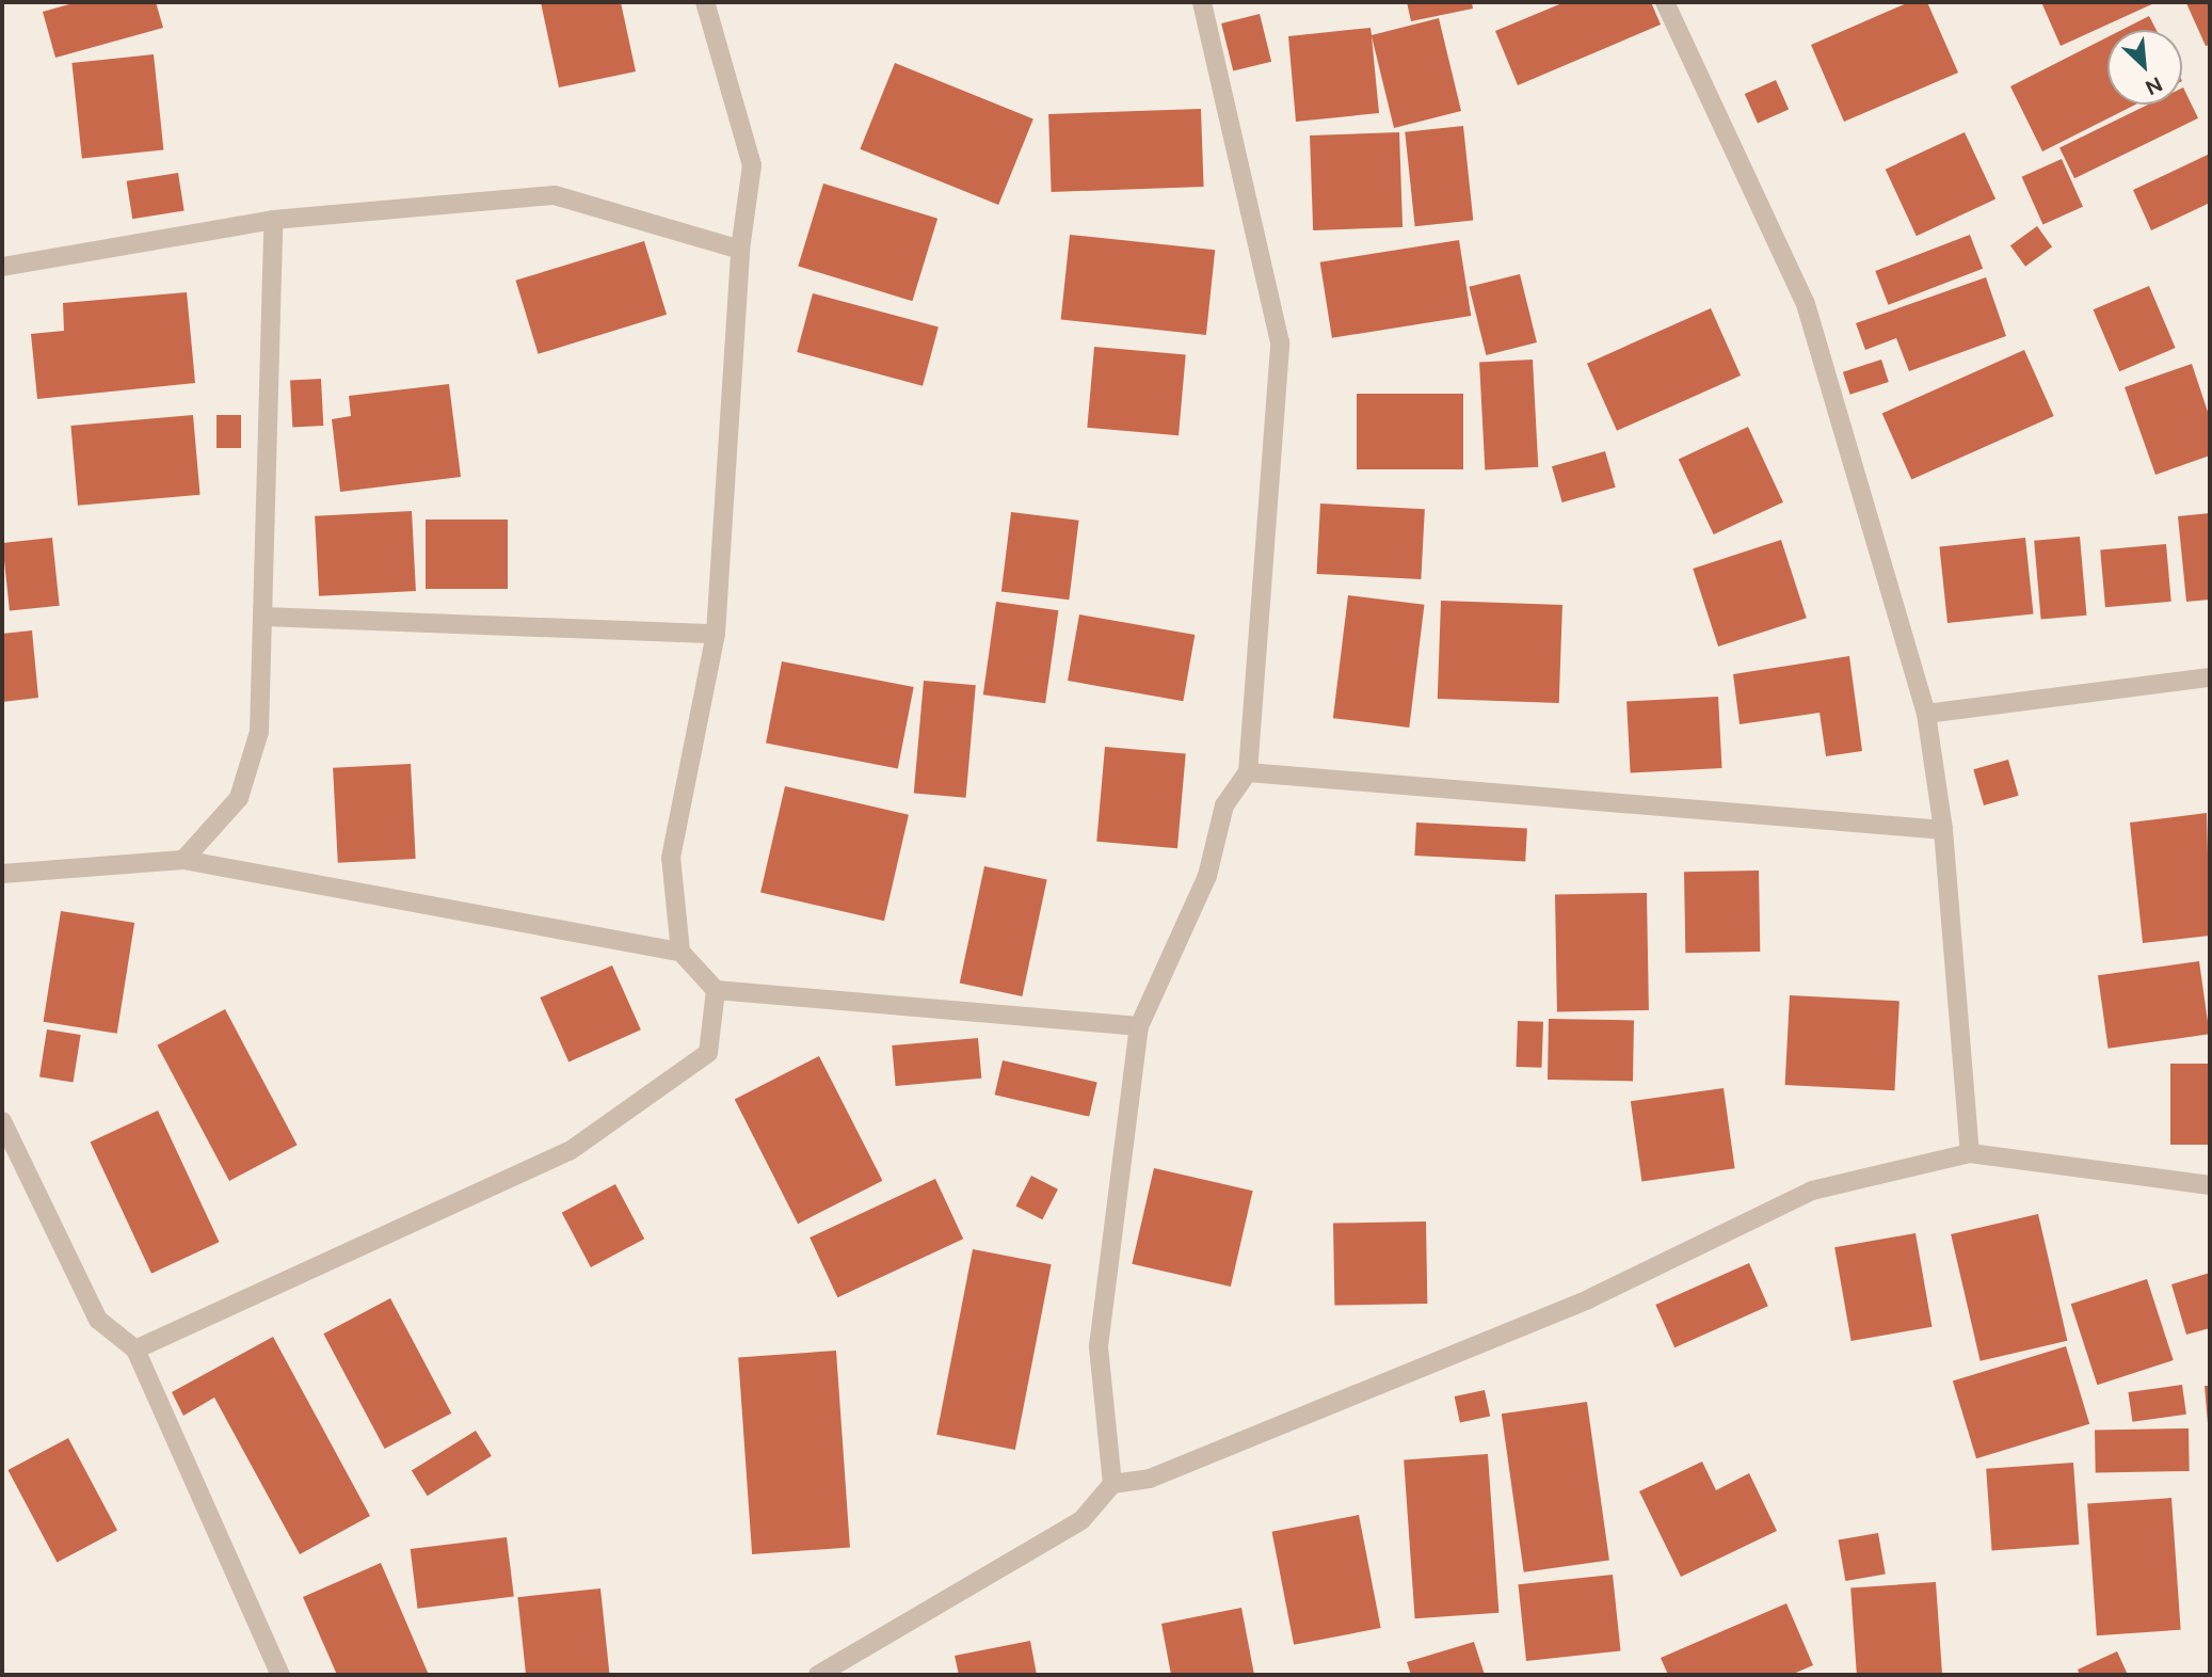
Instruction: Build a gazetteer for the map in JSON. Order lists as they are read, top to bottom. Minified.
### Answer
{"north":"bottom right"}
